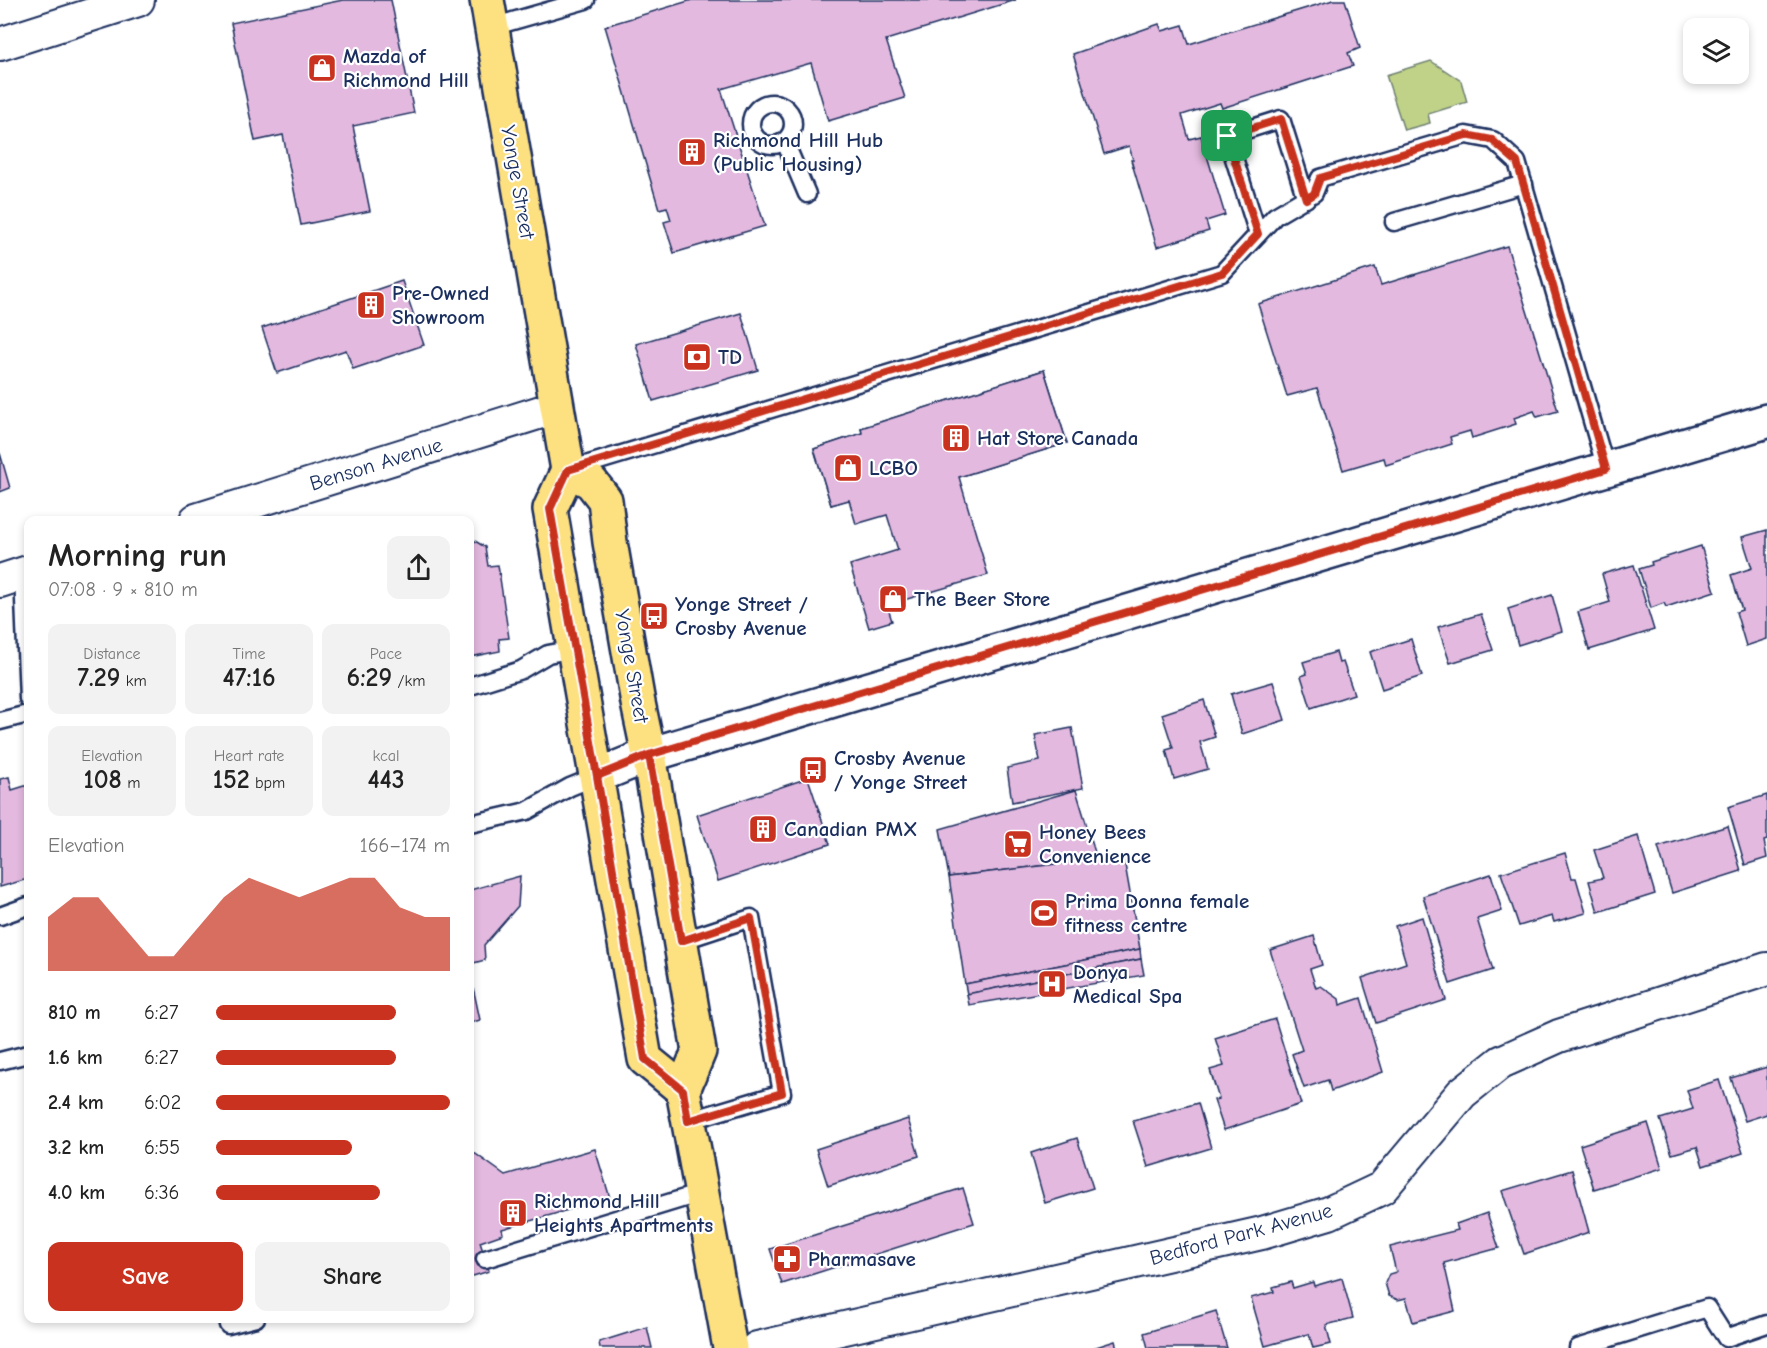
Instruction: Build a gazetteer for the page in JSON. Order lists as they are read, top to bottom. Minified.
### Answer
{"streets":{"main road":["Yonge Street"],"street":["Benson Avenue","Bedford Park Avenue"]},"crossings":[["Yonge Street","Benson Avenue"]],"places":{"shop":["Mazda of Richmond Hill","LCBO","The Beer Store"],"building":["Richmond Hill Hub (Public Housing)","Pre-Owned Showroom","Hat Store Canada","Canadian PMX","Richmond Hill Heights Apartments"],"bank":["TD"],"bus stop":["Yonge Street / Crosby Avenue","Crosby Avenue / Yonge Street"],"supermarket":["Honey Bees Convenience"],"sports":["Prima Donna female fitness centre"],"hospital":["Donya Medical Spa"],"pharmacy":["Pharmasave"]},"page":{"heading":["Morning run","07:08 · 9 × 810 m"],"stats":[["Distance","7.29 km"],["Time","47:16"],["Pace","6:29 /km"],["Elevation","108 m"],["Heart rate","152 bpm"],["kcal","443"]],"chart":["Elevation","166–174 m"],"list":[{"name":"810 m","note":"6:27"},{"name":"1.6 km","note":"6:27"},{"name":"2.4 km","note":"6:02"},{"name":"3.2 km","note":"6:55"},{"name":"4.0 km","note":"6:36"}],"buttons":["Save","Share"]}}
